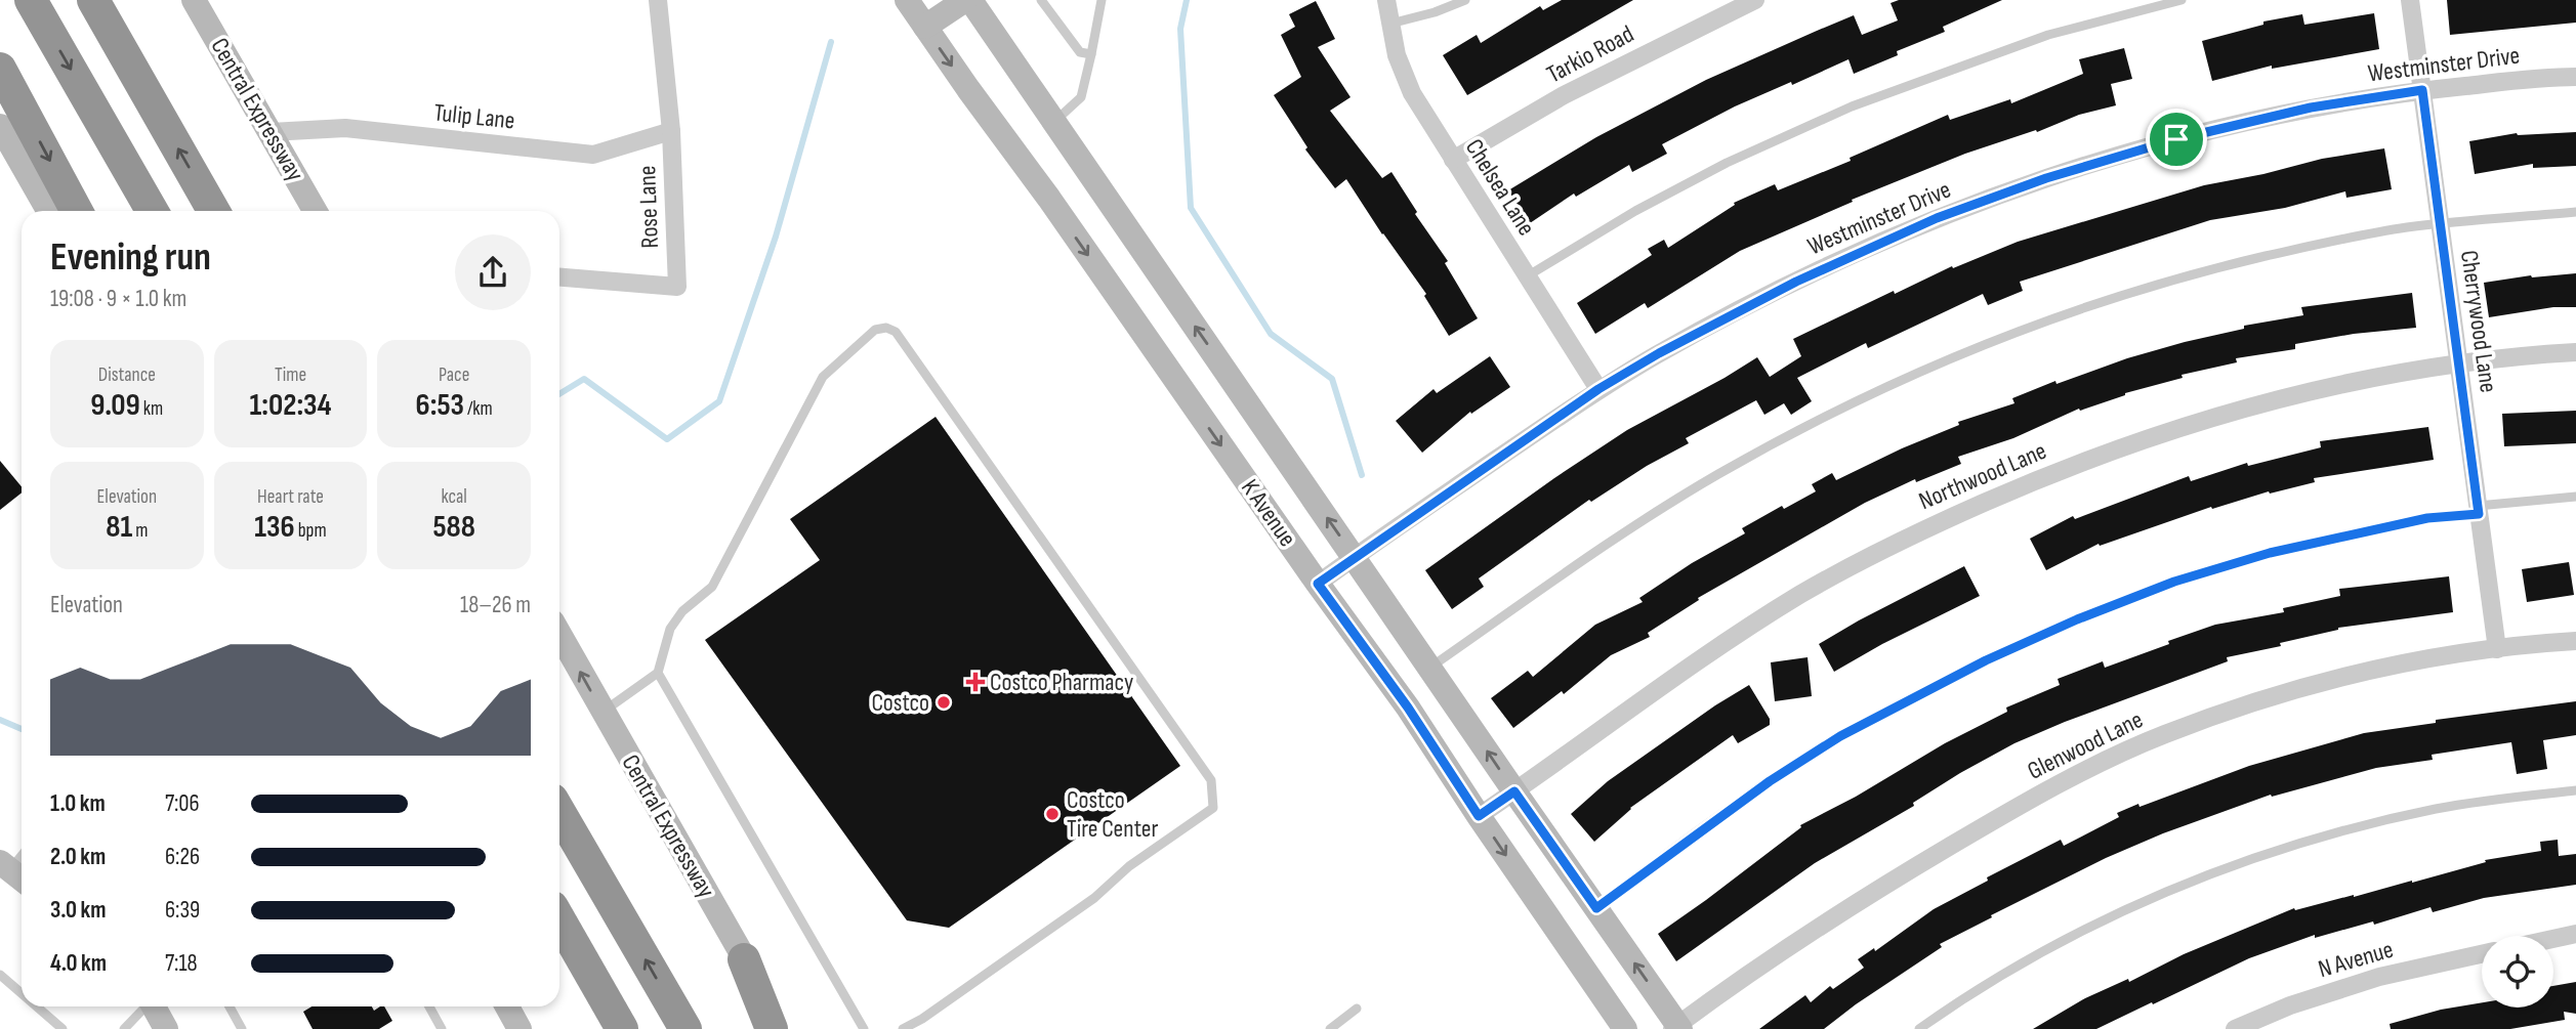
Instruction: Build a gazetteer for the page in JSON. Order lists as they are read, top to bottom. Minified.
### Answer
{"streets":{"main road":["Central Expressway","K Avenue"],"street":["Tarkio Road","Westminster Drive","Tulip Lane","Chelsea Lane","Rose Lane","Cherrywood Lane","Northwood Lane","Glenwood Lane","N Avenue"]},"crossings":[["Tarkio Road","Chelsea Lane"],["Westminster Drive","Chelsea Lane"],["Westminster Drive","Cherrywood Lane"],["Westminster Drive","K Avenue"],["Central Expressway","Tulip Lane"],["Tulip Lane","Rose Lane"],["Cherrywood Lane","Northwood Lane"],["Cherrywood Lane","Glenwood Lane"],["Northwood Lane","K Avenue"],["K Avenue","Glenwood Lane"]],"places":{"health":["Costco Pharmacy"],"other":["Costco","Costco Tire Center"]},"page":{"heading":["Evening run","19:08 · 9 × 1.0 km"],"stats":[["Distance","9.09 km"],["Time","1:02:34"],["Pace","6:53 /km"],["Elevation","81 m"],["Heart rate","136 bpm"],["kcal","588"]],"chart":["Elevation","18–26 m"],"list":[{"name":"1.0 km","note":"7:06"},{"name":"2.0 km","note":"6:26"},{"name":"3.0 km","note":"6:39"},{"name":"4.0 km","note":"7:18"}]}}
